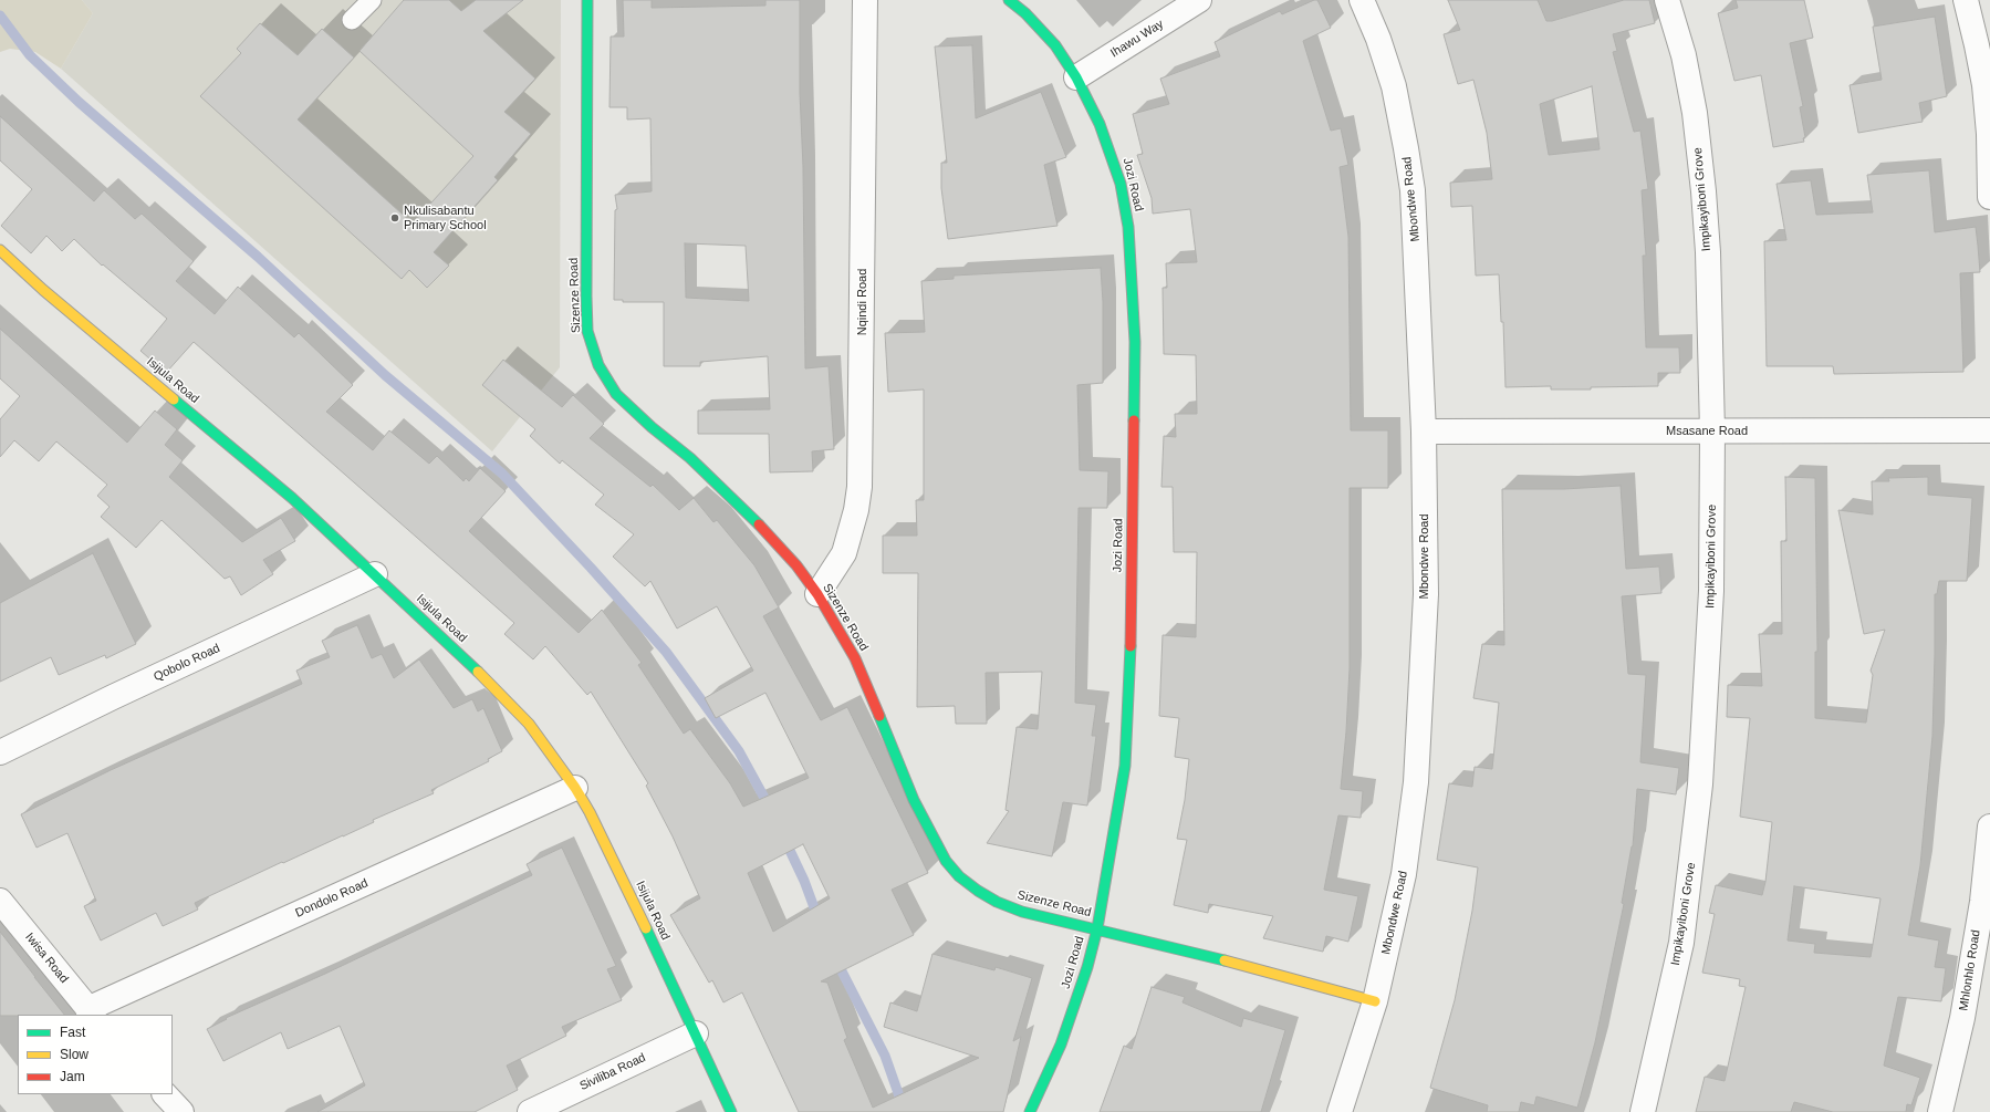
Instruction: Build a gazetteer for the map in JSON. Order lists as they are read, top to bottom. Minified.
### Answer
{"streets":{"street":["Ihawu Way","Jozi Road","Mbondwe Road","Impikayiboni Grove","Sizenze Road","Nqindi Road","Isijula Road","Msasane Road","Qobolo Road","Dondolo Road","Iwisa Road","Mhlonhlo Road","Siviliba Road"]},"crossings":[["Ihawu Way","Jozi Road"],["Jozi Road","Sizenze Road"],["Mbondwe Road","Sizenze Road"],["Mbondwe Road","Msasane Road"],["Impikayiboni Grove","Msasane Road"],["Sizenze Road","Nqindi Road"],["Isijula Road","Qobolo Road"],["Isijula Road","Dondolo Road"],["Isijula Road","Siviliba Road"],["Dondolo Road","Iwisa Road"]],"places":["Nkulisabantu Primary School"],"legend":["Fast","Slow","Jam"]}
